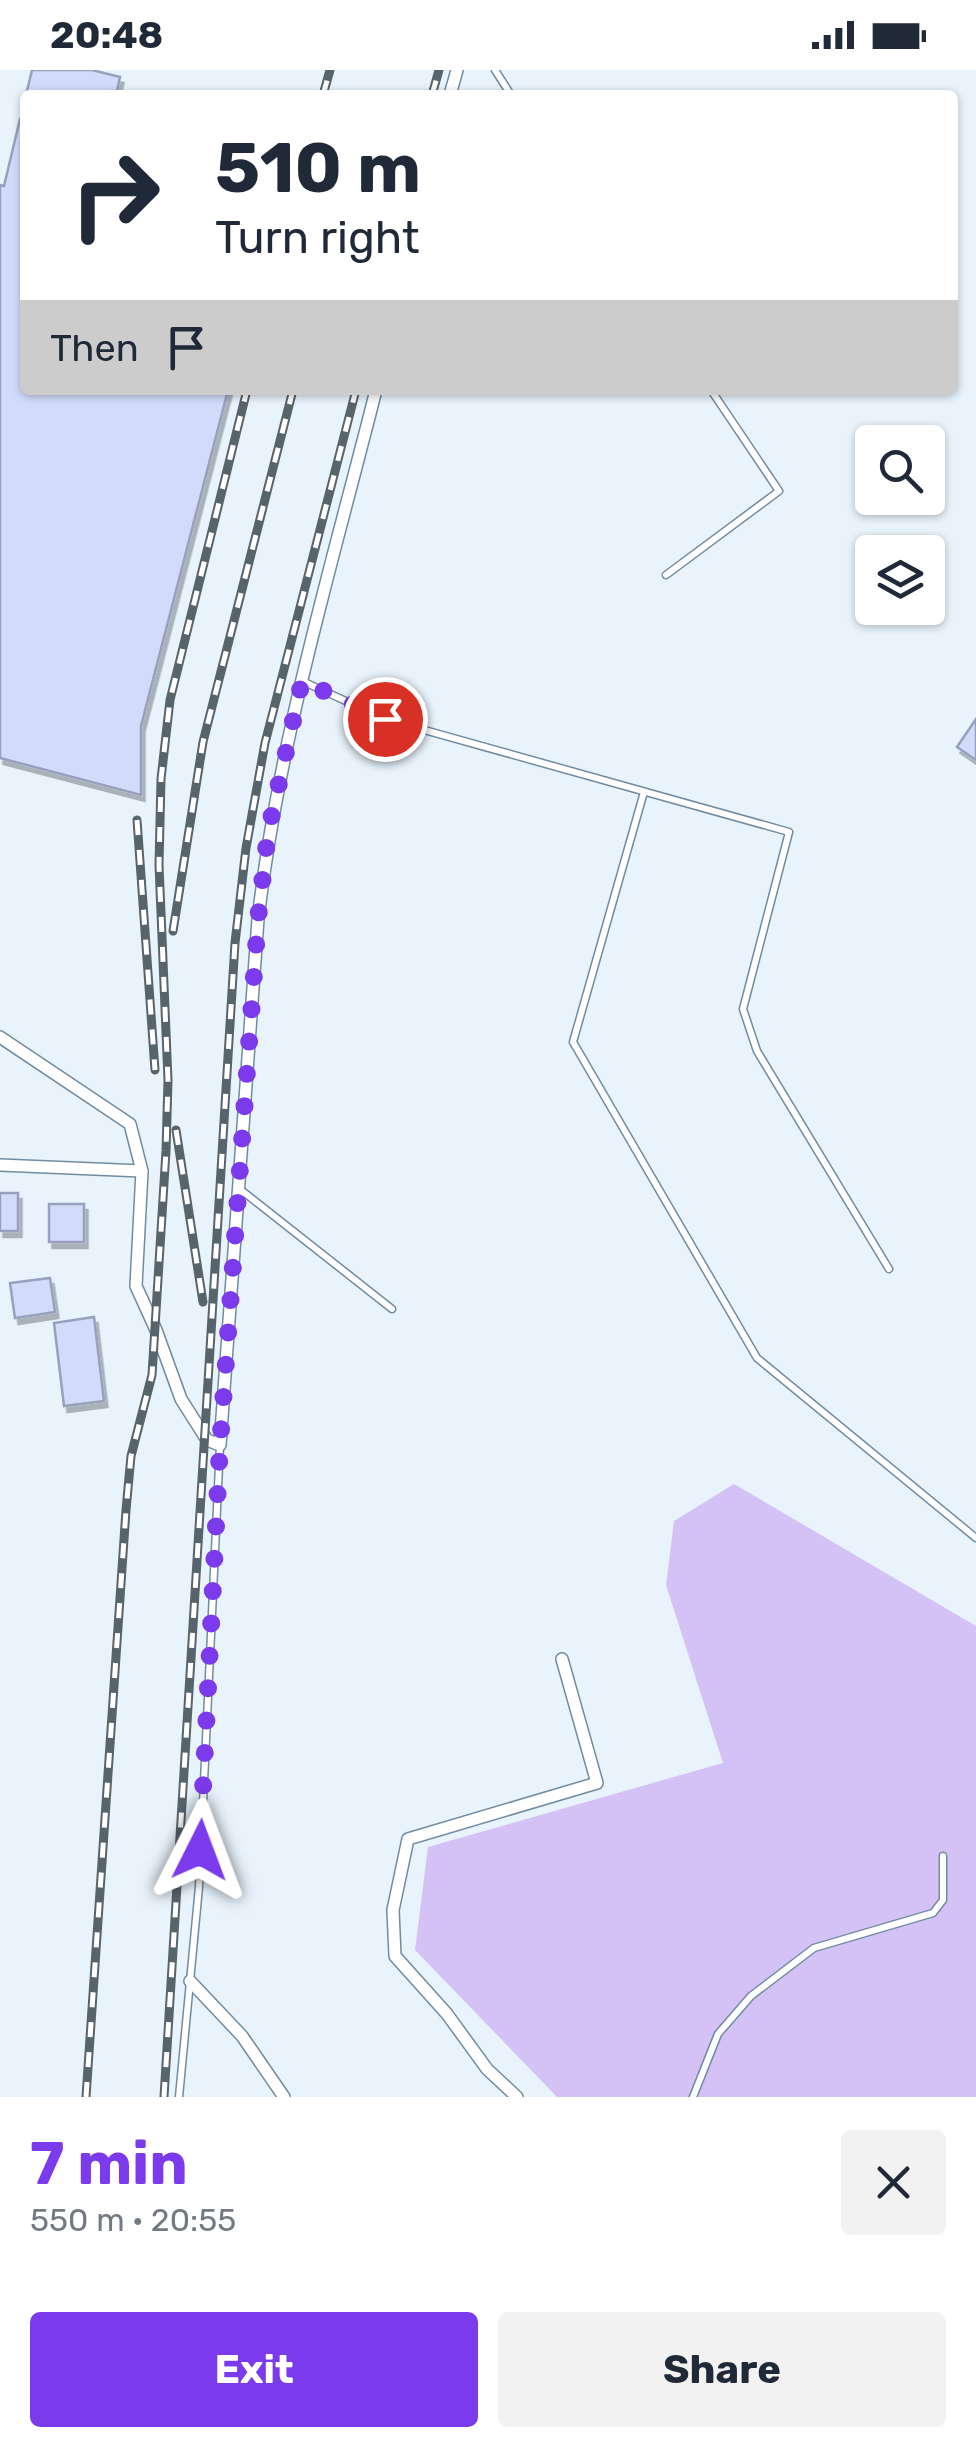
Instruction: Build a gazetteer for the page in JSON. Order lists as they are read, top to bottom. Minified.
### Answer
{"page":{"status":"20:48","turn":["510 m","Turn right"],"then":"Then","heading":["7 min","550 m · 20:55"],"buttons":["Exit","Share"]}}
